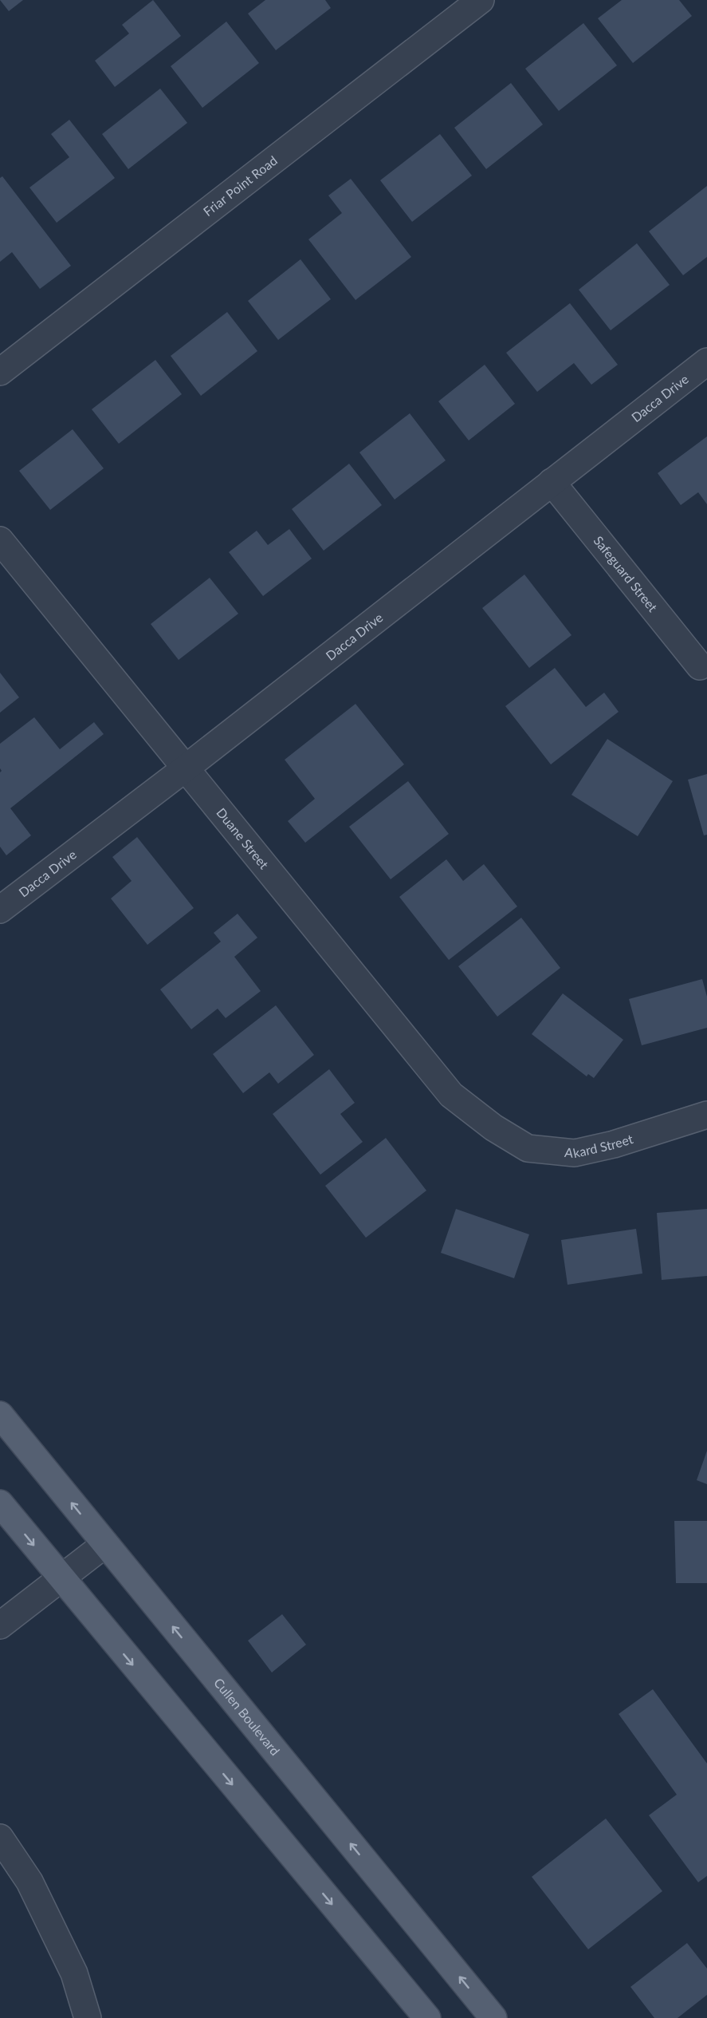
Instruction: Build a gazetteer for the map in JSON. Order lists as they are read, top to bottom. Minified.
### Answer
{"streets":{"main road":["Cullen Boulevard"],"street":["Friar Point Road","Dacca Drive","Safeguard Street","Duane Street","Akard Street"]},"crossings":[["Dacca Drive","Safeguard Street"],["Dacca Drive","Duane Street"],["Duane Street","Akard Street"]]}
